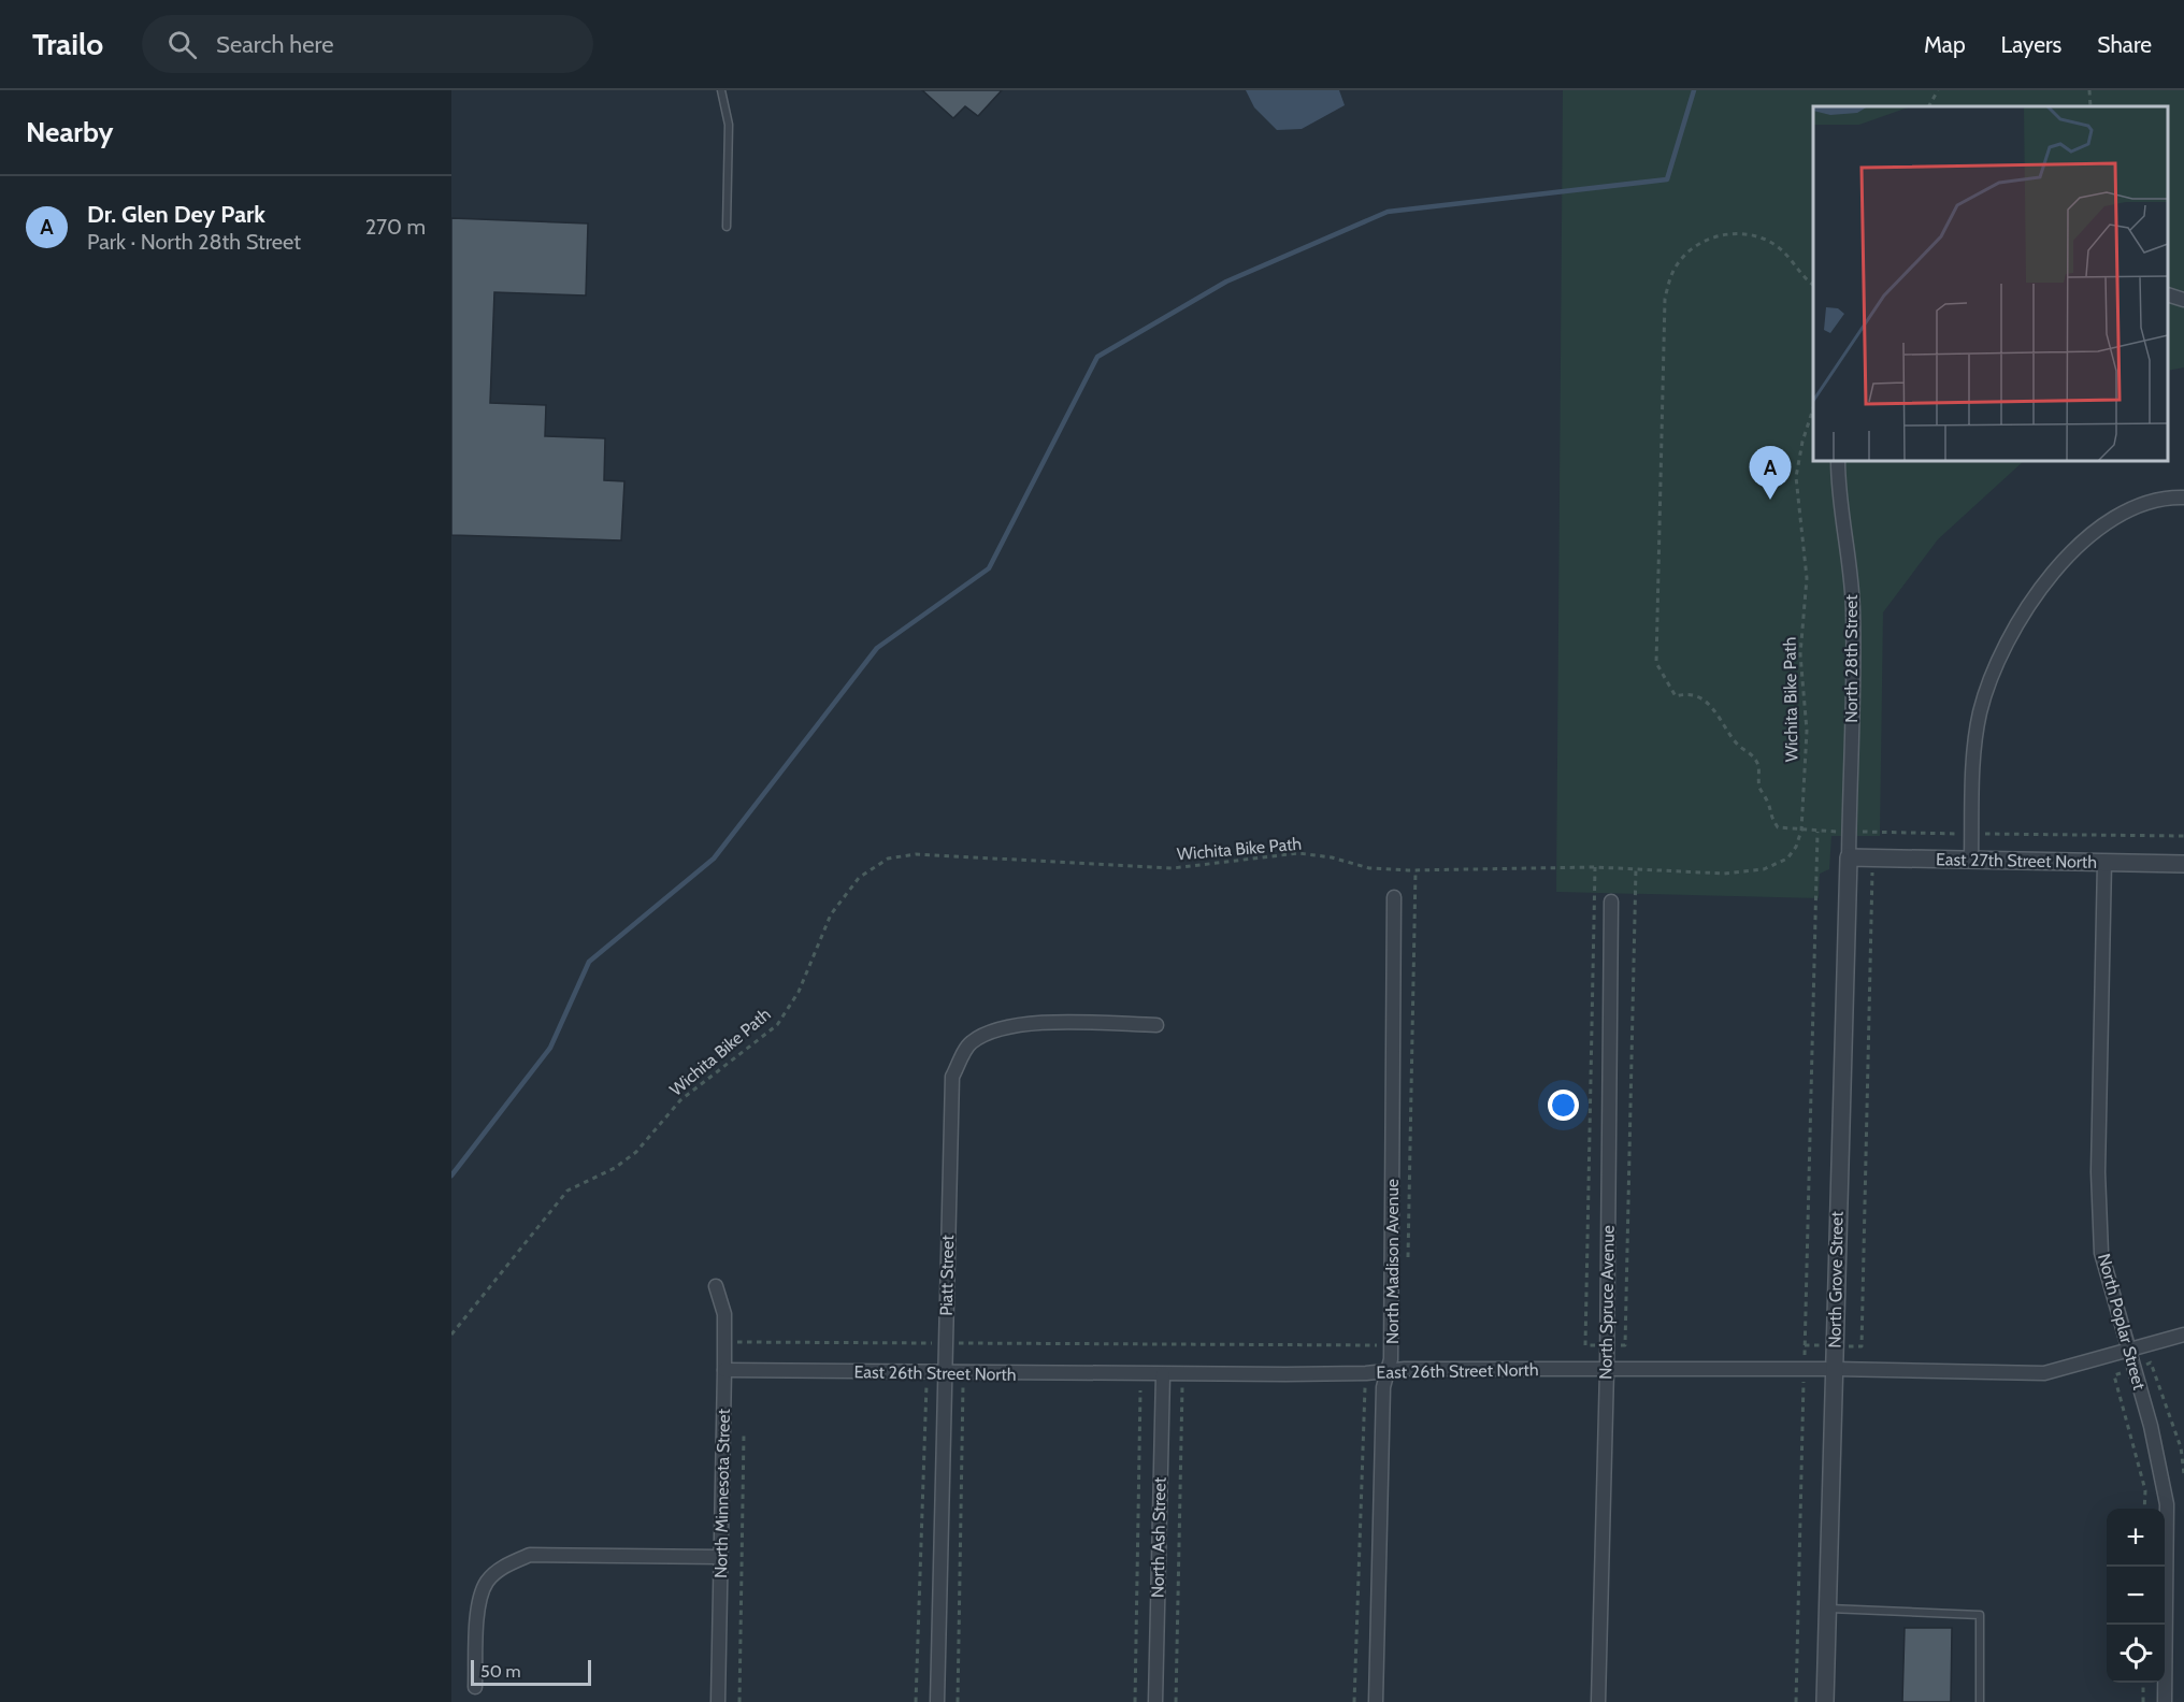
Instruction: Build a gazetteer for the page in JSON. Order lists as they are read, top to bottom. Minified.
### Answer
{"streets":{"street":["North 28th Street","East 27th Street North","North Madison Avenue","Piatt Street","North Grove Street","North Spruce Avenue","North Poplar Street","East 26th Street North","North Minnesota Street","North Ash Street"],"path":["Wichita Bike Path"]},"crossings":[["North 28th Street","East 27th Street North"],["North 28th Street","North Grove Street"],["East 27th Street North","North Grove Street"],["East 27th Street North","North Poplar Street"],["North Madison Avenue","East 26th Street North"],["Piatt Street","East 26th Street North"],["North Grove Street","East 26th Street North"],["North Spruce Avenue","East 26th Street North"],["North Poplar Street","East 26th Street North"],["East 26th Street North","North Minnesota Street"],["East 26th Street North","North Ash Street"]],"scale_bar":"50 m","page":{"header":"Trailo","search":"Search here","nav":["Map","Layers","Share"],"heading":"Nearby","list":[{"mark":"A","name":"Dr. Glen Dey Park","note":"Park · North 28th Street","value":"270 m"}],"pins":"A","map_buttons":["+","−"],"scale":"50 m"}}
